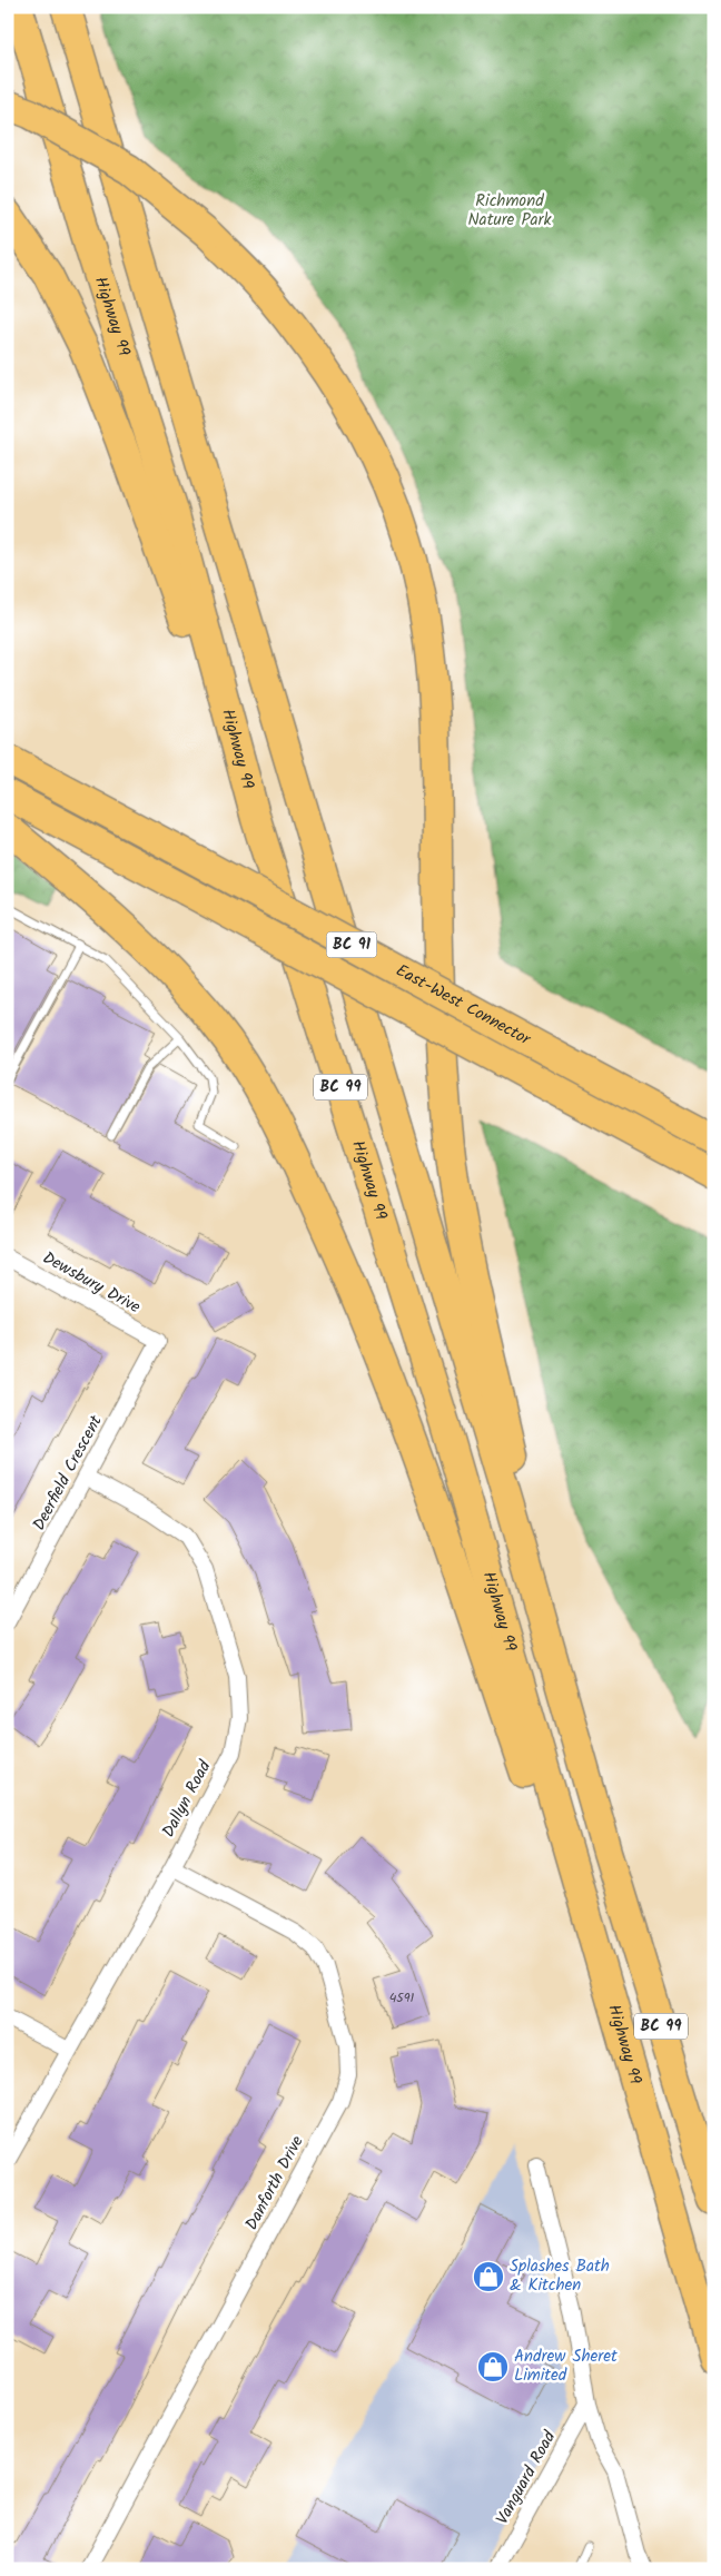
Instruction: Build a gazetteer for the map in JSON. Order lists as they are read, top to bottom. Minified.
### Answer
{"streets":{"highway":["Highway 99","BC 91","East-West Connector","BC 99"],"street":["Dewsbury Drive","Deerfield Crescent","Dallyn Road","Danforth Drive","Vanguard Road"]},"crossings":[["Dewsbury Drive","Deerfield Crescent"],["Deerfield Crescent","Dallyn Road"],["Dallyn Road","Danforth Drive"]],"parks":["Richmond Nature Park"],"places":{"shop":["Splashes Bath & Kitchen","Andrew Sheret Limited"]},"house_numbers":["4591"]}
